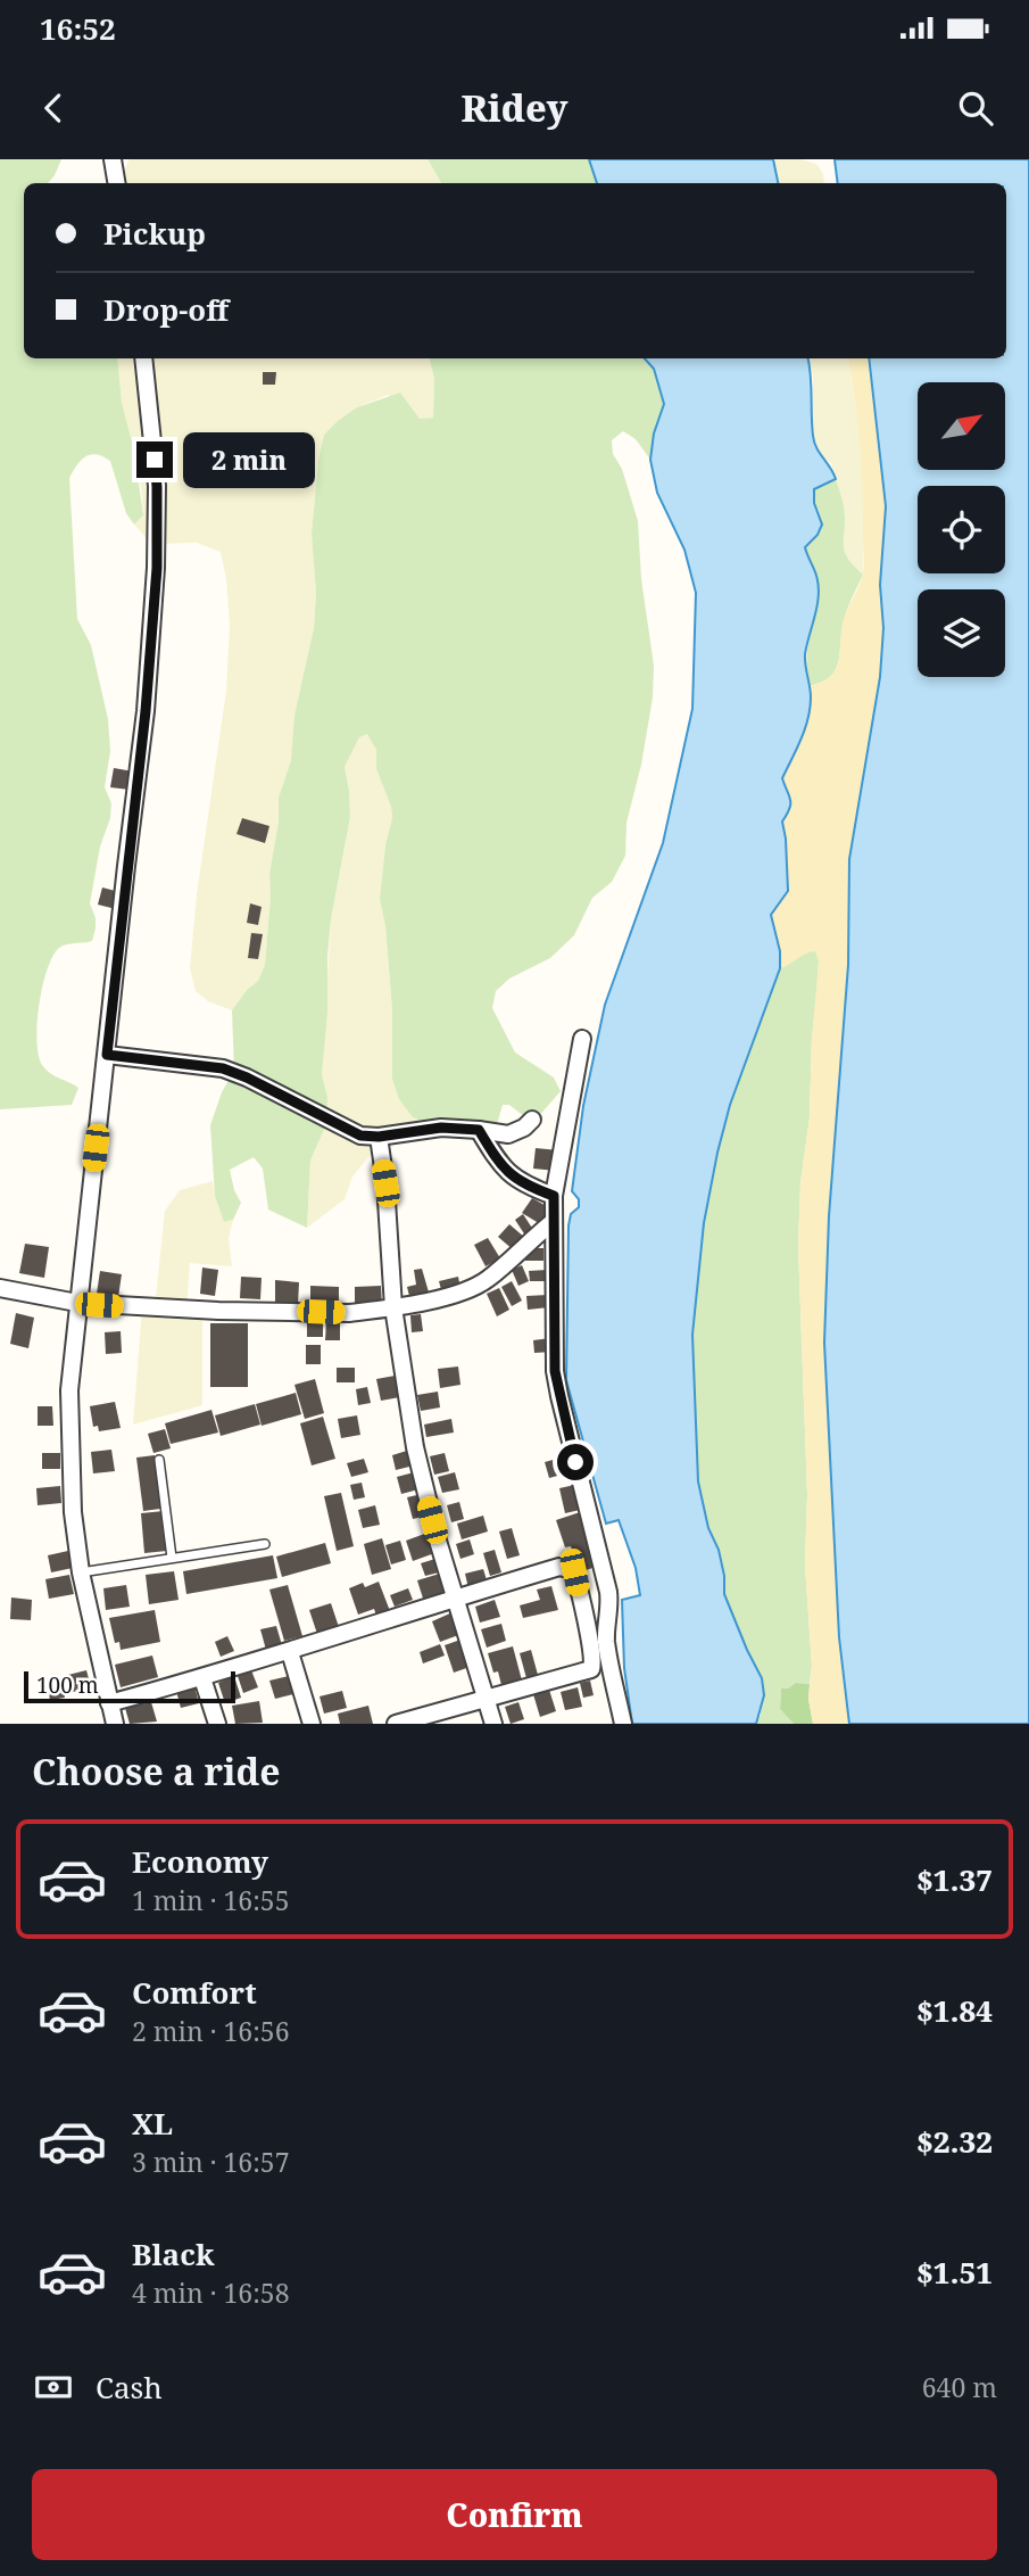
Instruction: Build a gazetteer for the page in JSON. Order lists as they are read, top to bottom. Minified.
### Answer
{"scale_bar":"100 m","north":"top right","page":{"status":"16:52","header":"Ridey","banner":["Pickup","Drop-off"],"bubble":"2 min","scale":"100 m","heading":"Choose a ride","list":[{"name":"Economy","note":"1 min · 16:55","value":"$1.37"},{"name":"Comfort","note":"2 min · 16:56","value":"$1.84"},{"name":"XL","note":"3 min · 16:57","value":"$2.32"},{"name":"Black","note":"4 min · 16:58","value":"$1.51"}],"pay":["Cash","640 m"],"buttons":"Confirm"}}
